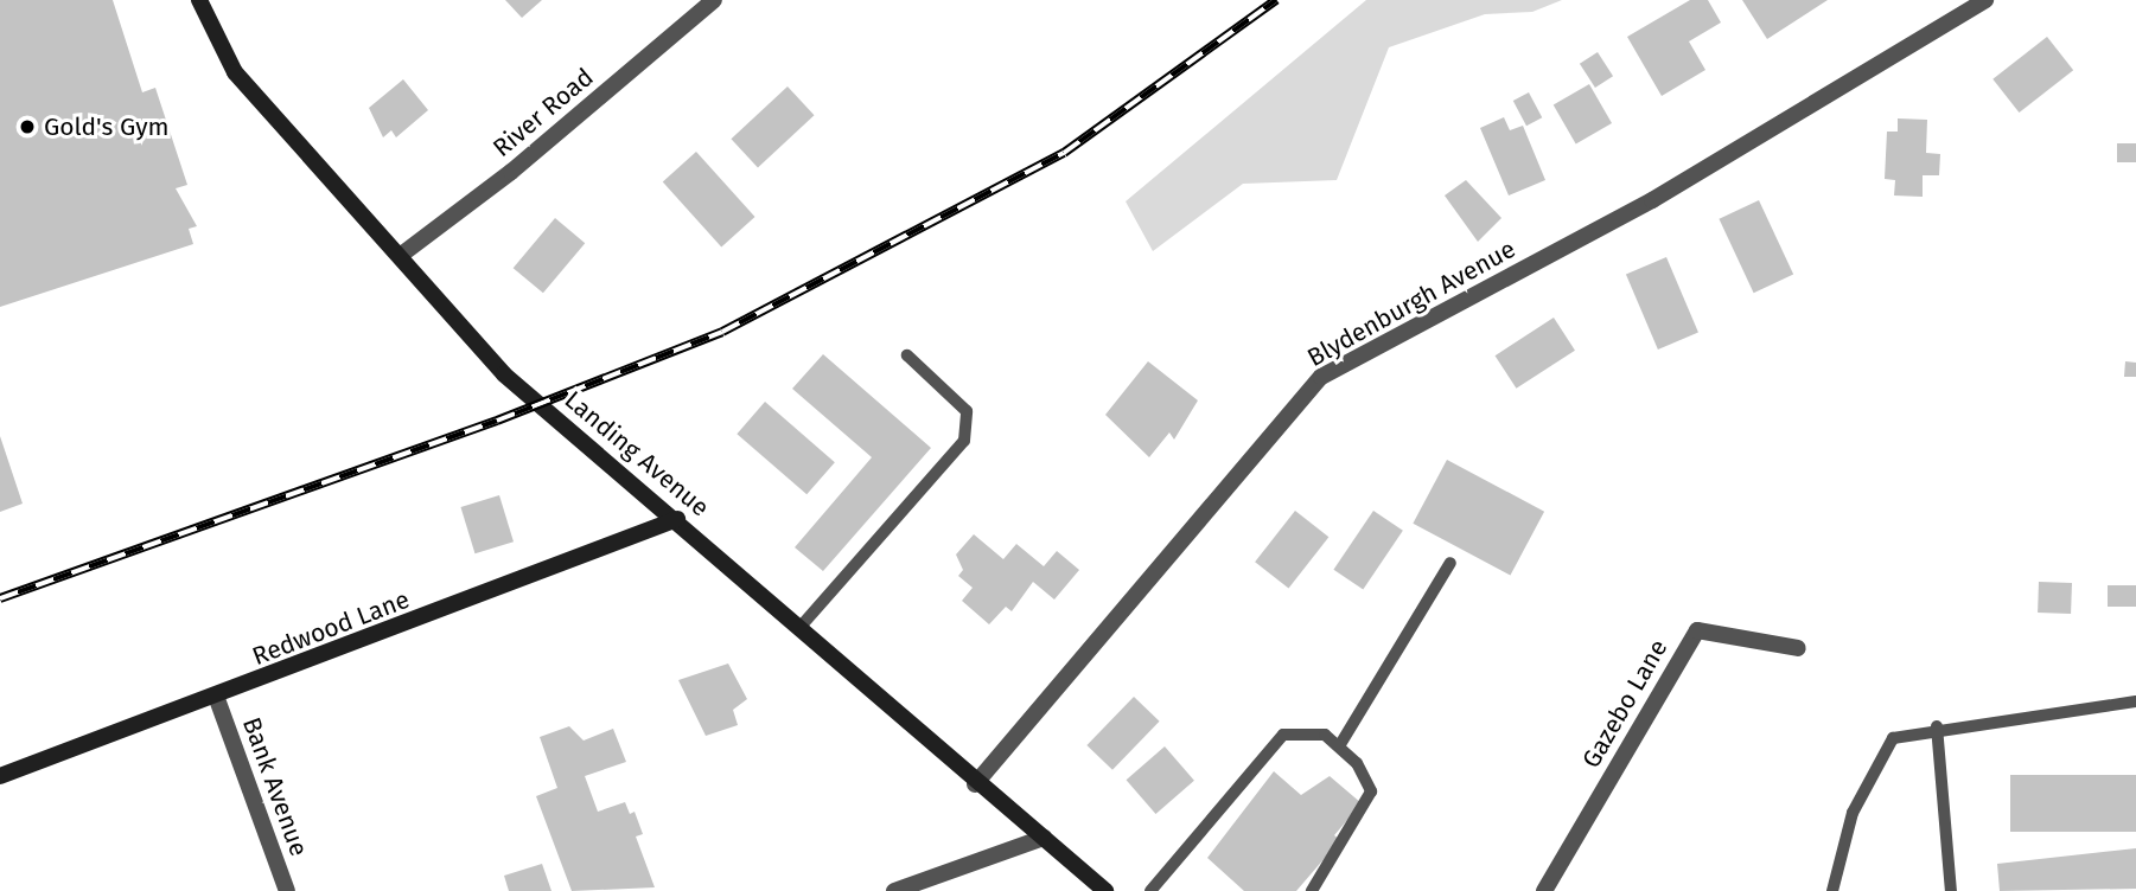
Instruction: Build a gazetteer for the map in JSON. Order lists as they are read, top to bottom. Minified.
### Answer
{"streets":{"main road":["Landing Avenue","Redwood Lane"],"street":["River Road","Blydenburgh Avenue","Gazebo Lane","Bank Avenue"]},"crossings":[["River Road","Landing Avenue"],["Blydenburgh Avenue","Landing Avenue"],["Landing Avenue","Redwood Lane"],["Redwood Lane","Bank Avenue"]],"places":["Gold's Gym"]}
